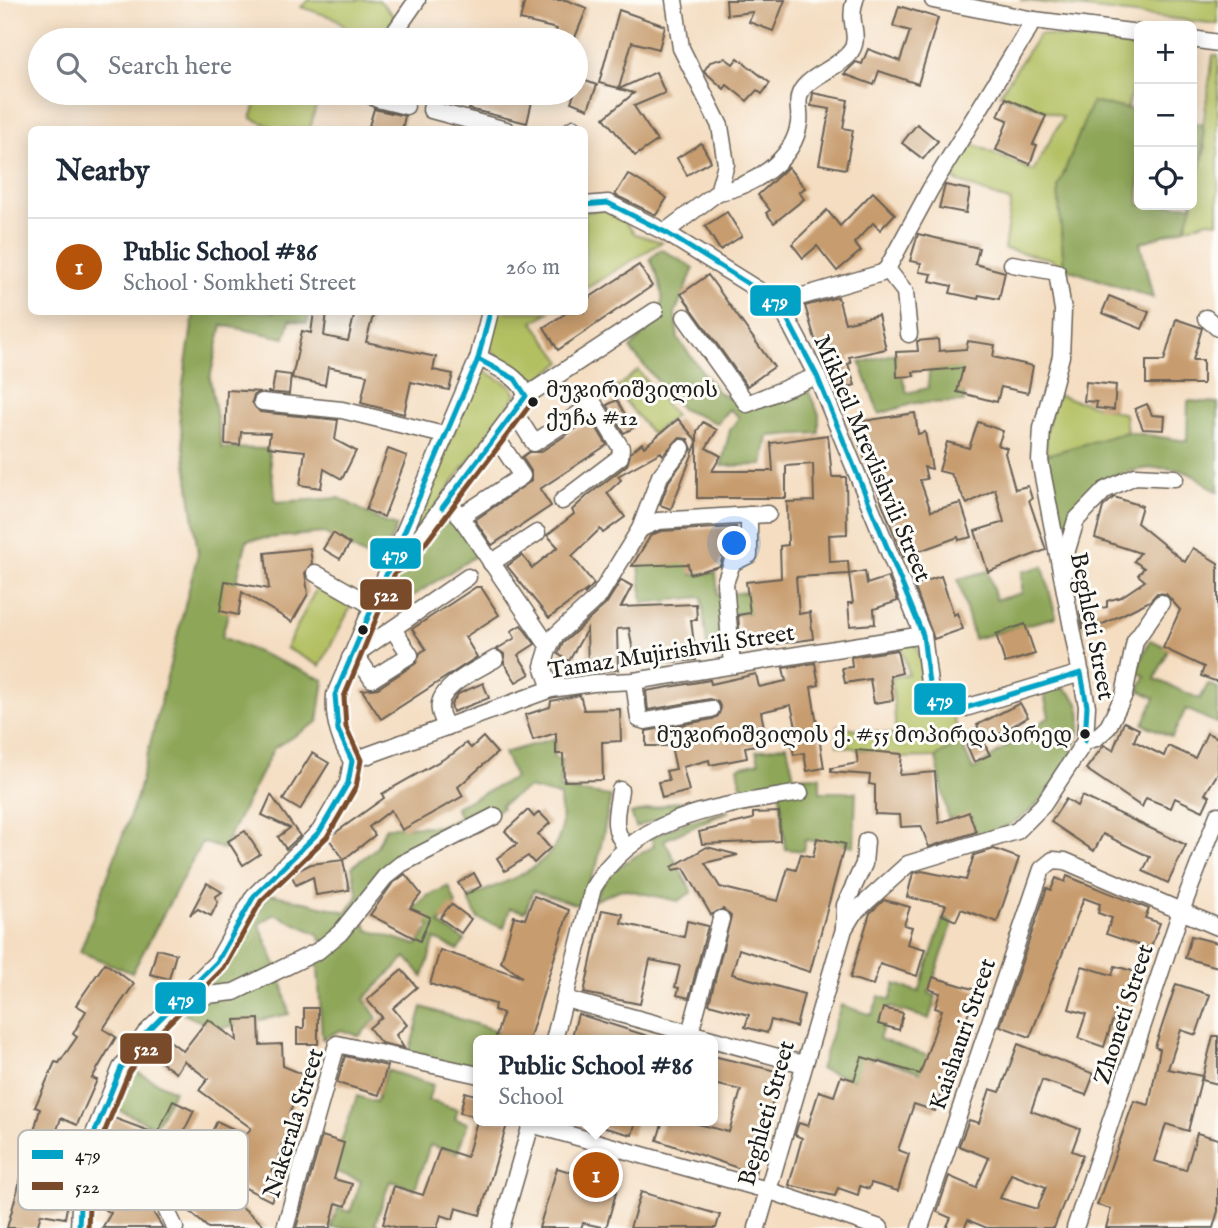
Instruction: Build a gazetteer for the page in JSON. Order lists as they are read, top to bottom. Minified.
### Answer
{"streets":{"street":["Mikheil Mrevlishvili Street","Beghleti Street","Tamaz Mujirishvili Street","Zhoneti Street","Kaishauri Street","Nakerala Street"]},"crossings":[["Mikheil Mrevlishvili Street","Beghleti Street"],["Mikheil Mrevlishvili Street","Tamaz Mujirishvili Street"],["Zhoneti Street","Kaishauri Street"]],"places":["მუჯირიშვილის ქუჩა #12","მუჯირიშვილის ქ. #55 მოპირდაპირედ"],"lines":["transit line 479","transit line 522"],"legend":["479","522"],"page":{"map_buttons":["+","−"],"search":"Search here","heading":"Nearby","list":[{"mark":"1","name":"Public School #86","note":"School · Somkheti Street","value":"260 m"}],"popup":["Public School #86","School"],"pins":"1"}}
